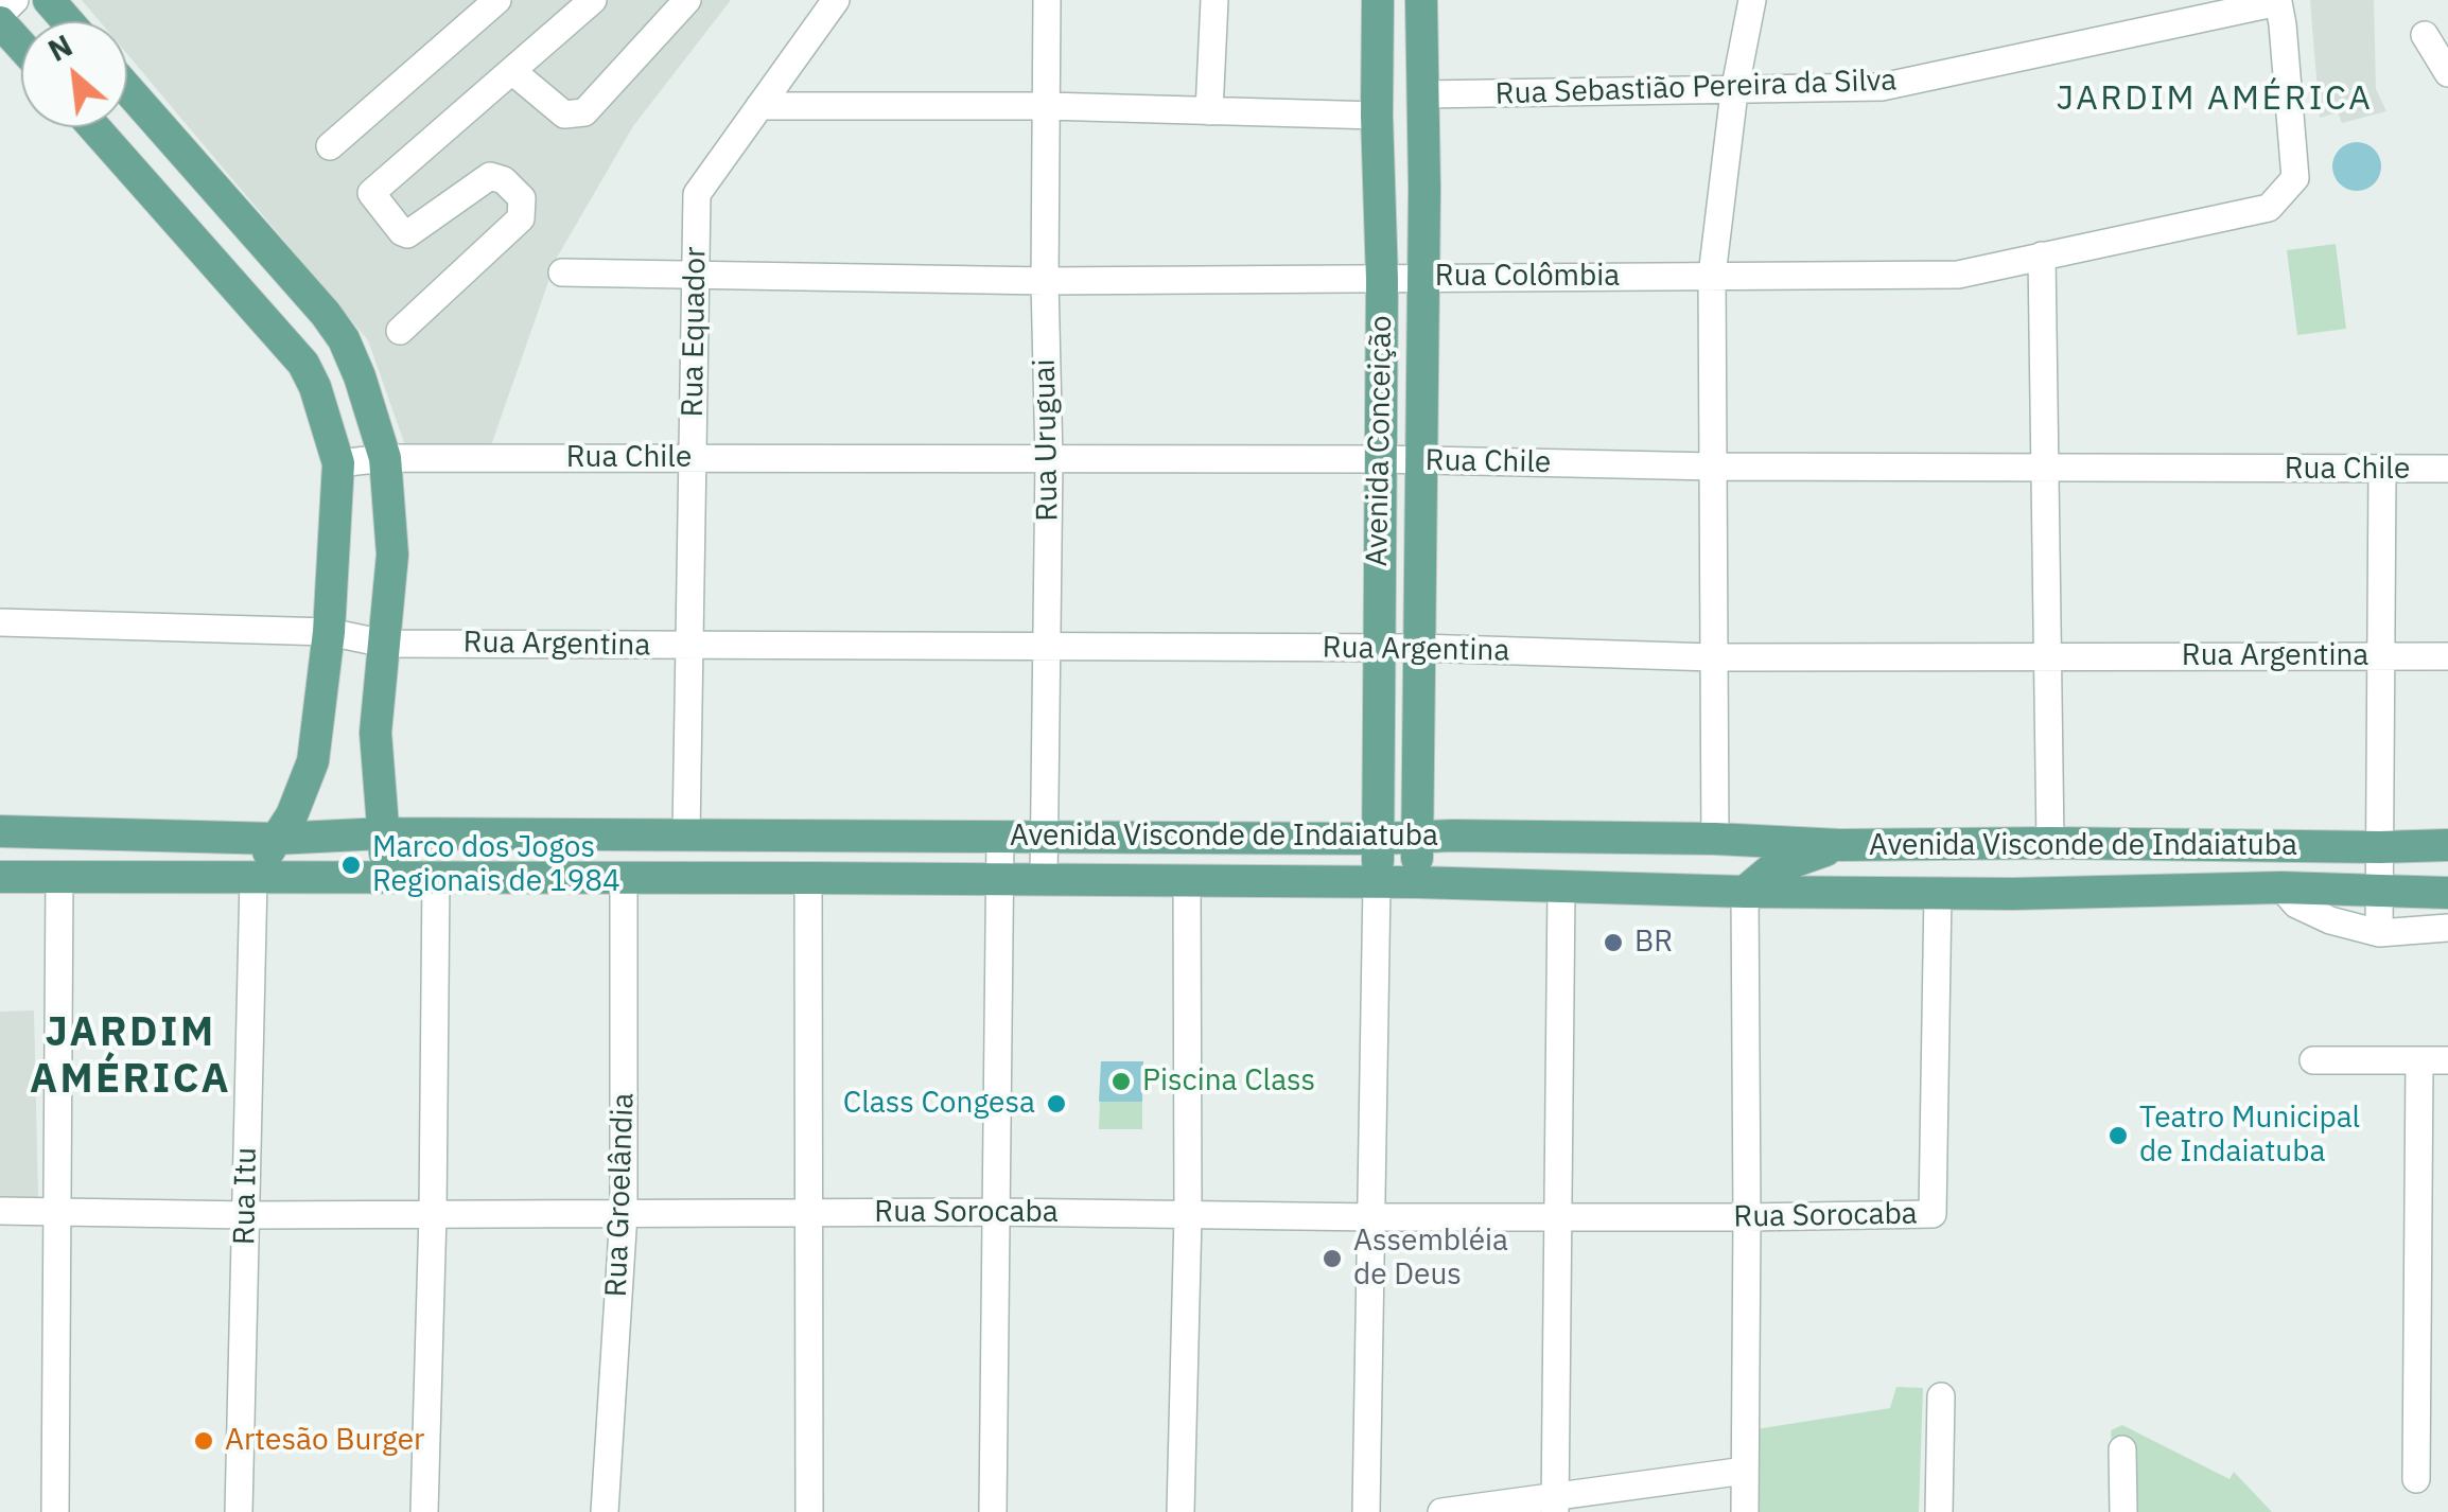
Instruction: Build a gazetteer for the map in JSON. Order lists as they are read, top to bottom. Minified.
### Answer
{"streets":{"main road":["Avenida Conceição","Avenida Visconde de Indaiatuba"],"street":["Rua Sebastião Pereira da Silva","Rua Colômbia","Rua Equador","Rua Uruguai","Rua Chile","Rua Argentina","Rua Groelândia","Rua Itu","Rua Sorocaba"]},"crossings":[["Rua Sebastião Pereira da Silva","Rua Colômbia"],["Rua Sebastião Pereira da Silva","Avenida Conceição"],["Rua Colômbia","Rua Equador"],["Rua Colômbia","Rua Uruguai"],["Rua Colômbia","Avenida Conceição"],["Rua Equador","Rua Chile"],["Rua Equador","Rua Argentina"],["Rua Equador","Avenida Visconde de Indaiatuba"],["Rua Uruguai","Rua Chile"],["Rua Uruguai","Rua Argentina"],["Rua Uruguai","Avenida Visconde de Indaiatuba"],["Avenida Conceição","Rua Chile"],["Avenida Conceição","Rua Argentina"],["Avenida Conceição","Avenida Visconde de Indaiatuba"],["Avenida Visconde de Indaiatuba","Rua Groelândia"],["Avenida Visconde de Indaiatuba","Rua Itu"],["Avenida Visconde de Indaiatuba","Rua Sorocaba"],["Rua Groelândia","Rua Sorocaba"],["Rua Itu","Rua Sorocaba"]],"districts":["JARDIM AMÉRICA","JARDIM AMÉRICA"],"places":["Marco dos Jogos Regionais de 1984","BR","Piscina Class","Class Congesa","Teatro Municipal de Indaiatuba","Assembléia de Deus","Artesão Burger"],"north":"top left"}
